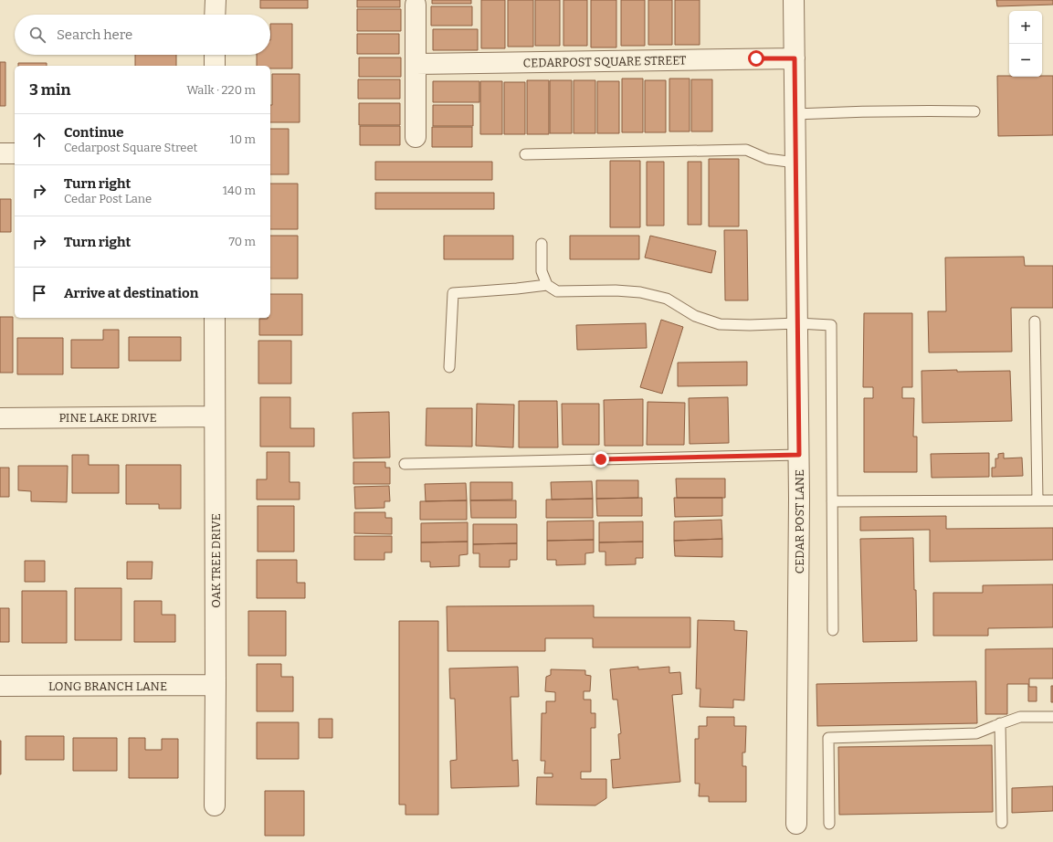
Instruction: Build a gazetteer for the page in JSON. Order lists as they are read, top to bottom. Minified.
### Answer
{"streets":{"street":["CEDARPOST SQUARE STREET","PINE LAKE DRIVE","CEDAR POST LANE","OAK TREE DRIVE","LONG BRANCH LANE"]},"crossings":[["CEDARPOST SQUARE STREET","CEDAR POST LANE"],["PINE LAKE DRIVE","OAK TREE DRIVE"],["OAK TREE DRIVE","LONG BRANCH LANE"]],"page":{"map_buttons":["+","−"],"search":"Search here","heading":["3 min","Walk · 220 m"],"list":[["Continue","Cedarpost Square Street","10 m"],["Turn right","Cedar Post Lane","140 m"],["Turn right","70 m"],"Arrive at destination"]}}
